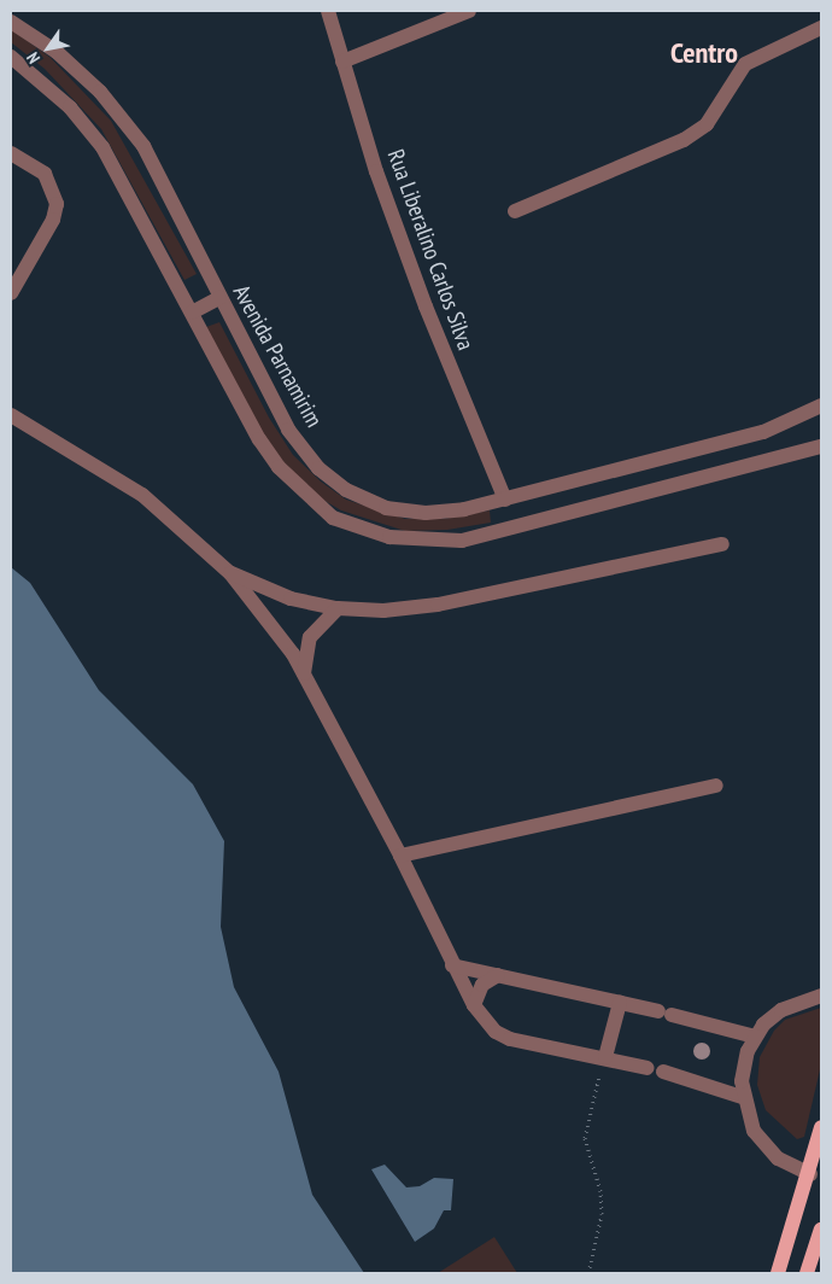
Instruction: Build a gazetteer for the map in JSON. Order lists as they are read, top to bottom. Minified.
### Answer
{"streets":{"street":["Rua Liberalino Carlos Silva","Avenida Parnamirim"]},"crossings":[["Rua Liberalino Carlos Silva","Avenida Parnamirim"]],"districts":["Centro"],"north":"bottom left"}
